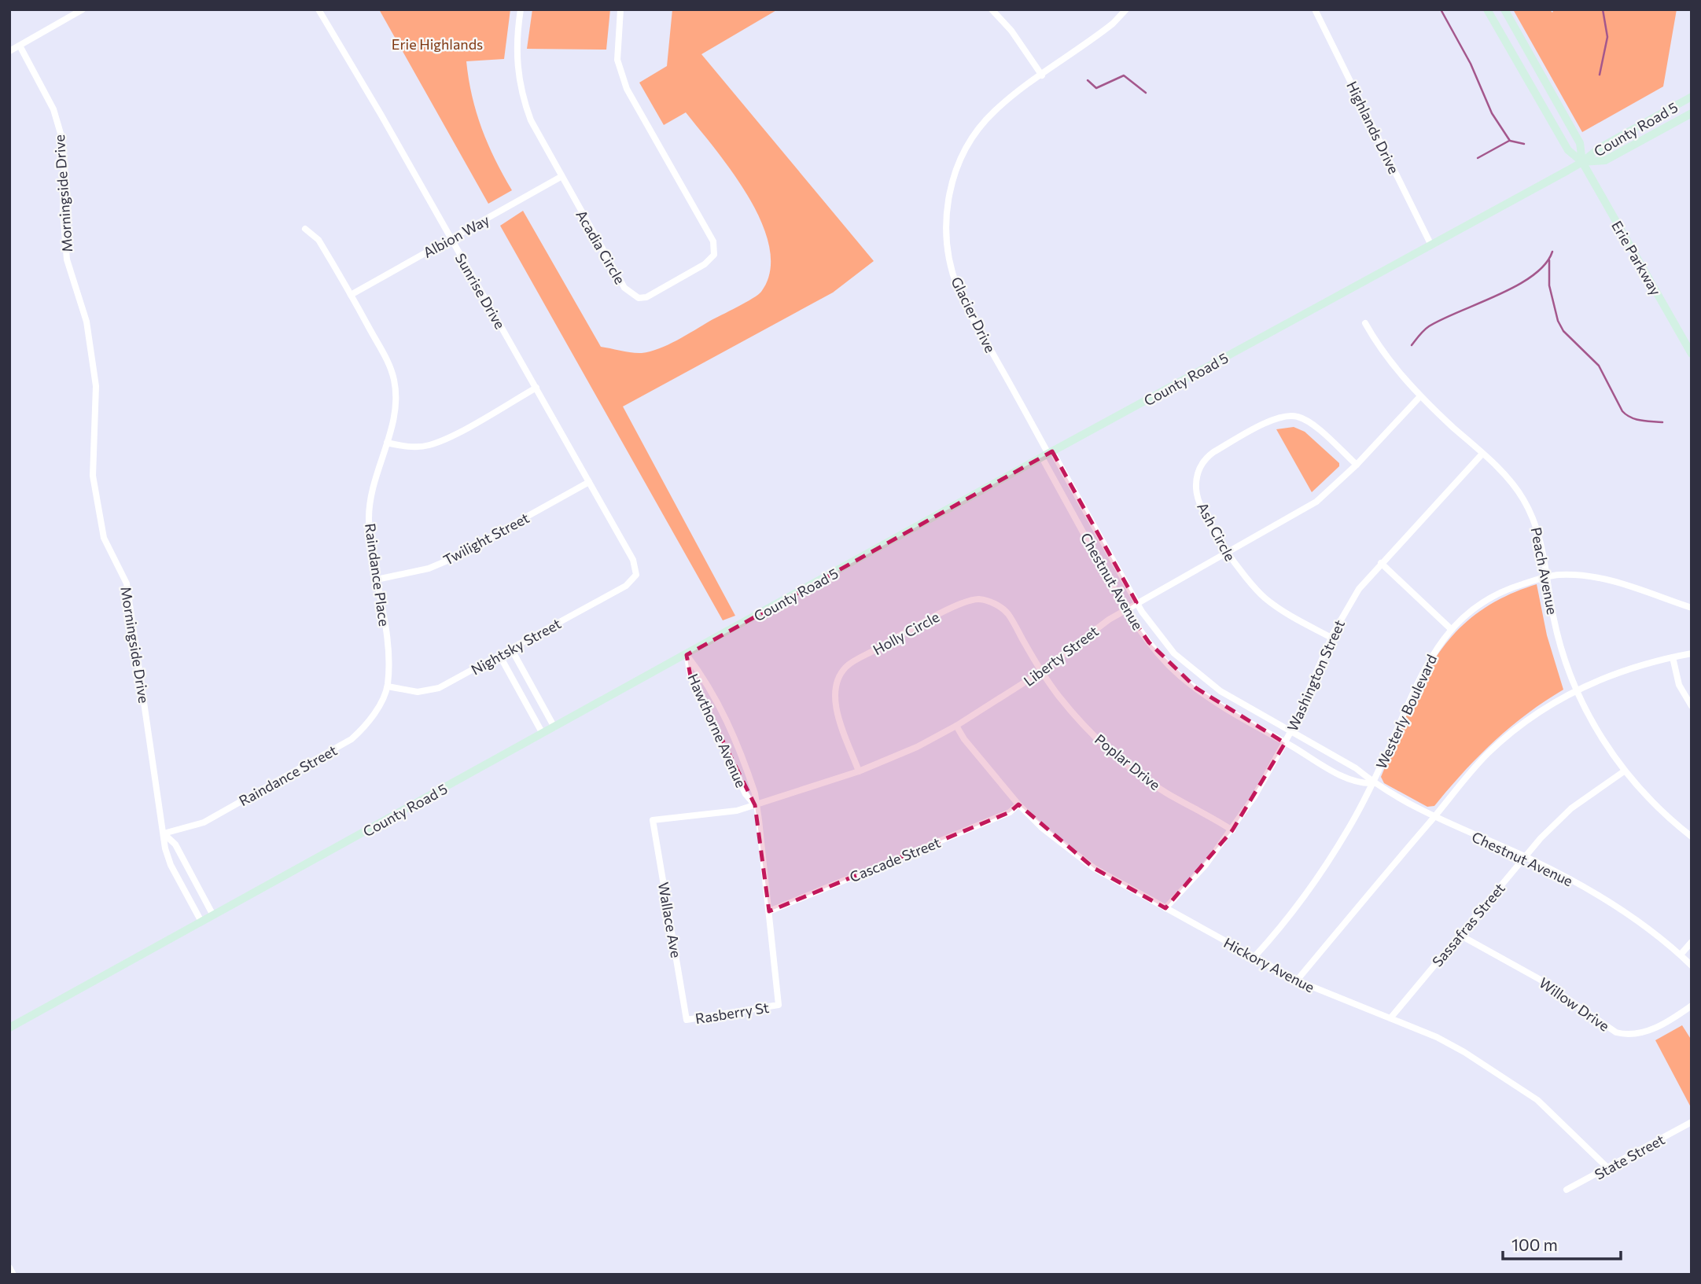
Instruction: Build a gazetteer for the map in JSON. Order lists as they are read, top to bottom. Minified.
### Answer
{"streets":{"street":["Highlands Drive","County Road 5","Morningside Drive","Albion Way","Acadia Circle","Erie Parkway","Sunrise Drive","Glacier Drive","Ash Circle","Twilight Street","Peach Avenue","Raindance Place","Chestnut Avenue","Holly Circle","Nightsky Street","Liberty Street","Washington Street","Westerly Boulevard","Hawthorne Avenue","Poplar Drive","Raindance Street","Cascade Street","Wallace Ave","Sassafras Street","Hickory Avenue","Willow Drive","Rasberry St","State Street"]},"crossings":[["Highlands Drive","County Road 5"],["County Road 5","Morningside Drive"],["County Road 5","Erie Parkway"],["County Road 5","Glacier Drive"],["County Road 5","Chestnut Avenue"],["County Road 5","Hawthorne Avenue"],["Morningside Drive","Raindance Street"],["Albion Way","Acadia Circle"],["Albion Way","Sunrise Drive"],["Albion Way","Raindance Place"],["Sunrise Drive","Twilight Street"],["Sunrise Drive","Nightsky Street"],["Glacier Drive","Chestnut Avenue"],["Ash Circle","Liberty Street"],["Ash Circle","Washington Street"],["Twilight Street","Raindance Place"],["Peach Avenue","Liberty Street"],["Peach Avenue","Washington Street"],["Peach Avenue","Westerly Boulevard"],["Peach Avenue","Sassafras Street"],["Raindance Place","Nightsky Street"],["Raindance Place","Raindance Street"],["Chestnut Avenue","Liberty Street"],["Chestnut Avenue","Washington Street"],["Chestnut Avenue","Westerly Boulevard"],["Chestnut Avenue","Sassafras Street"],["Holly Circle","Liberty Street"],["Holly Circle","Poplar Drive"],["Nightsky Street","Raindance Street"],["Liberty Street","Hawthorne Avenue"],["Liberty Street","Poplar Drive"],["Liberty Street","Wallace Ave"],["Liberty Street","Hickory Avenue"],["Washington Street","Poplar Drive"],["Washington Street","Hickory Avenue"],["Westerly Boulevard","Hickory Avenue"],["Hawthorne Avenue","Cascade Street"],["Hawthorne Avenue","Rasberry St"],["Cascade Street","Hickory Avenue"],["Wallace Ave","Rasberry St"],["Sassafras Street","Hickory Avenue"],["Sassafras Street","Willow Drive"],["Hickory Avenue","State Street"]],"parks":["Erie Highlands"],"scale_bar":"100 m"}
